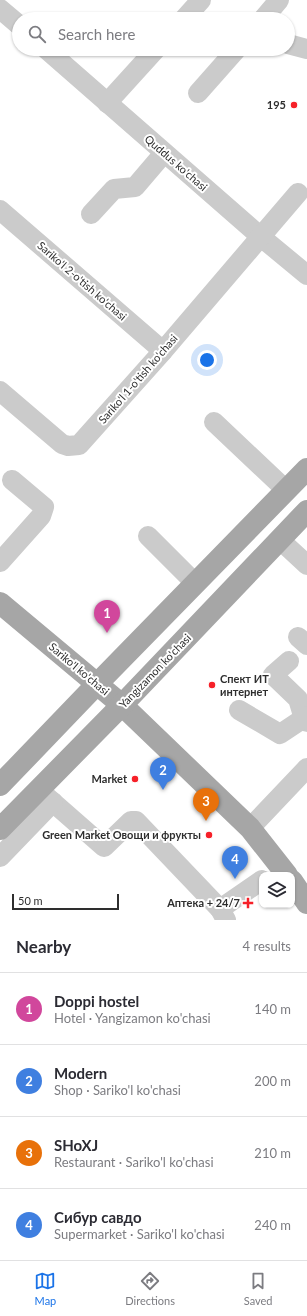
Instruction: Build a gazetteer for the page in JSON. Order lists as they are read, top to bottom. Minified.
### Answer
{"streets":{"main road":["Sariko'l ko'chasi","Yangizamon ko'chasi"],"street":["Quddus ko'chasi","Sariko'l 2-o'tish ko'chasi","Sariko'l 1-o'tish ko'chasi"]},"crossings":[["Quddus ko'chasi","Sariko'l 1-o'tish ko'chasi"],["Sariko'l 2-o'tish ko'chasi","Sariko'l 1-o'tish ko'chasi"],["Sariko'l ko'chasi","Yangizamon ko'chasi"]],"places":{"other":["195","Спект ИТ интернет","Market","Green Market Овощи и фрукты"],"health":["Аптека + 24/7"]},"scale_bar":"50 m","page":{"search":"Search here","pins":["1","2","3","4"],"scale":"50 m","heading":["Nearby","4 results"],"list":[{"mark":"1","name":"Doppi hostel","note":"Hotel · Yangizamon ko'chasi","value":"140 m"},{"mark":"2","name":"Modern","note":"Shop · Sariko'l ko'chasi","value":"200 m"},{"mark":"3","name":"SHoXJ","note":"Restaurant · Sariko'l ko'chasi","value":"210 m"},{"mark":"4","name":"Сибур савдо","note":"Supermarket · Sariko'l ko'chasi","value":"240 m"}],"nav":["Map","Directions","Saved"]}}
